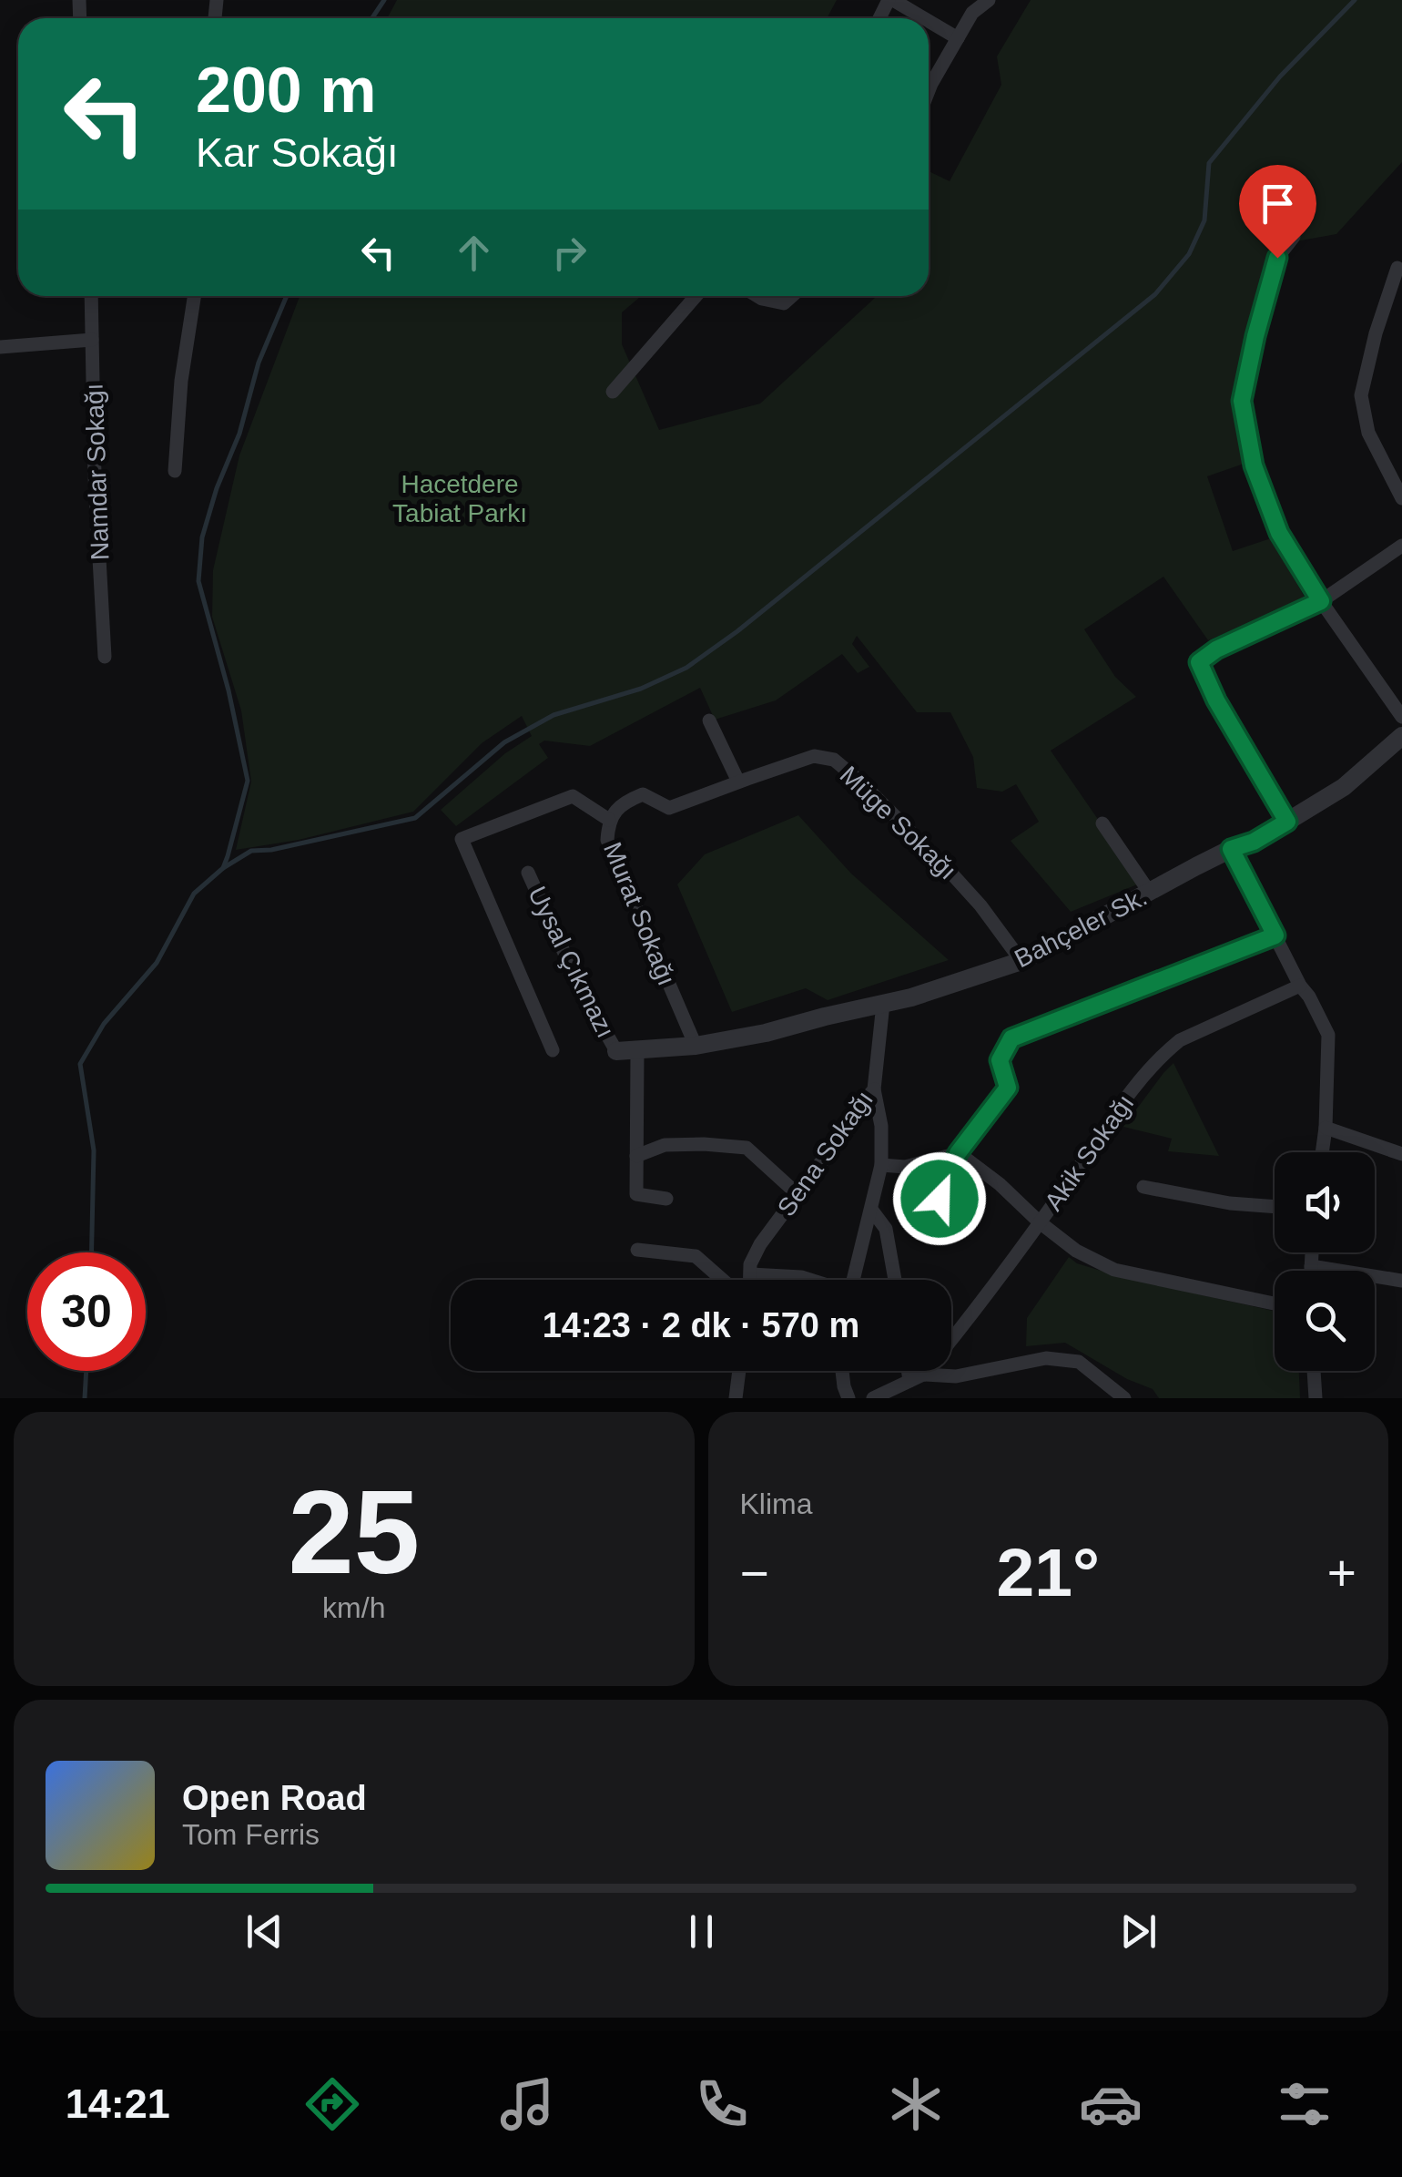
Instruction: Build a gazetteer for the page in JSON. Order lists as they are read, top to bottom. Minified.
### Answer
{"streets":{"street":["Namdar Sokağı","Müge Sokağı","Murat Sokağı","Bahçeler Sk.","Uysal Çıkmazı","Akik Sokağı","Sena Sokağı"]},"crossings":[["Müge Sokağı","Murat Sokağı"],["Müge Sokağı","Bahçeler Sk."],["Murat Sokağı","Bahçeler Sk."],["Bahçeler Sk.","Uysal Çıkmazı"],["Bahçeler Sk.","Sena Sokağı"]],"parks":["Hacetdere Tabiat Parkı"],"page":{"turn":["200 m","Kar Sokağı"],"limit":"30","trip":"14:23 · 2 dk · 570 m","tile":[["25","km/h"],"Klima"],"heat":["−","21°","+"],"song":["Open Road","Tom Ferris"],"tabs":"14:21"}}
